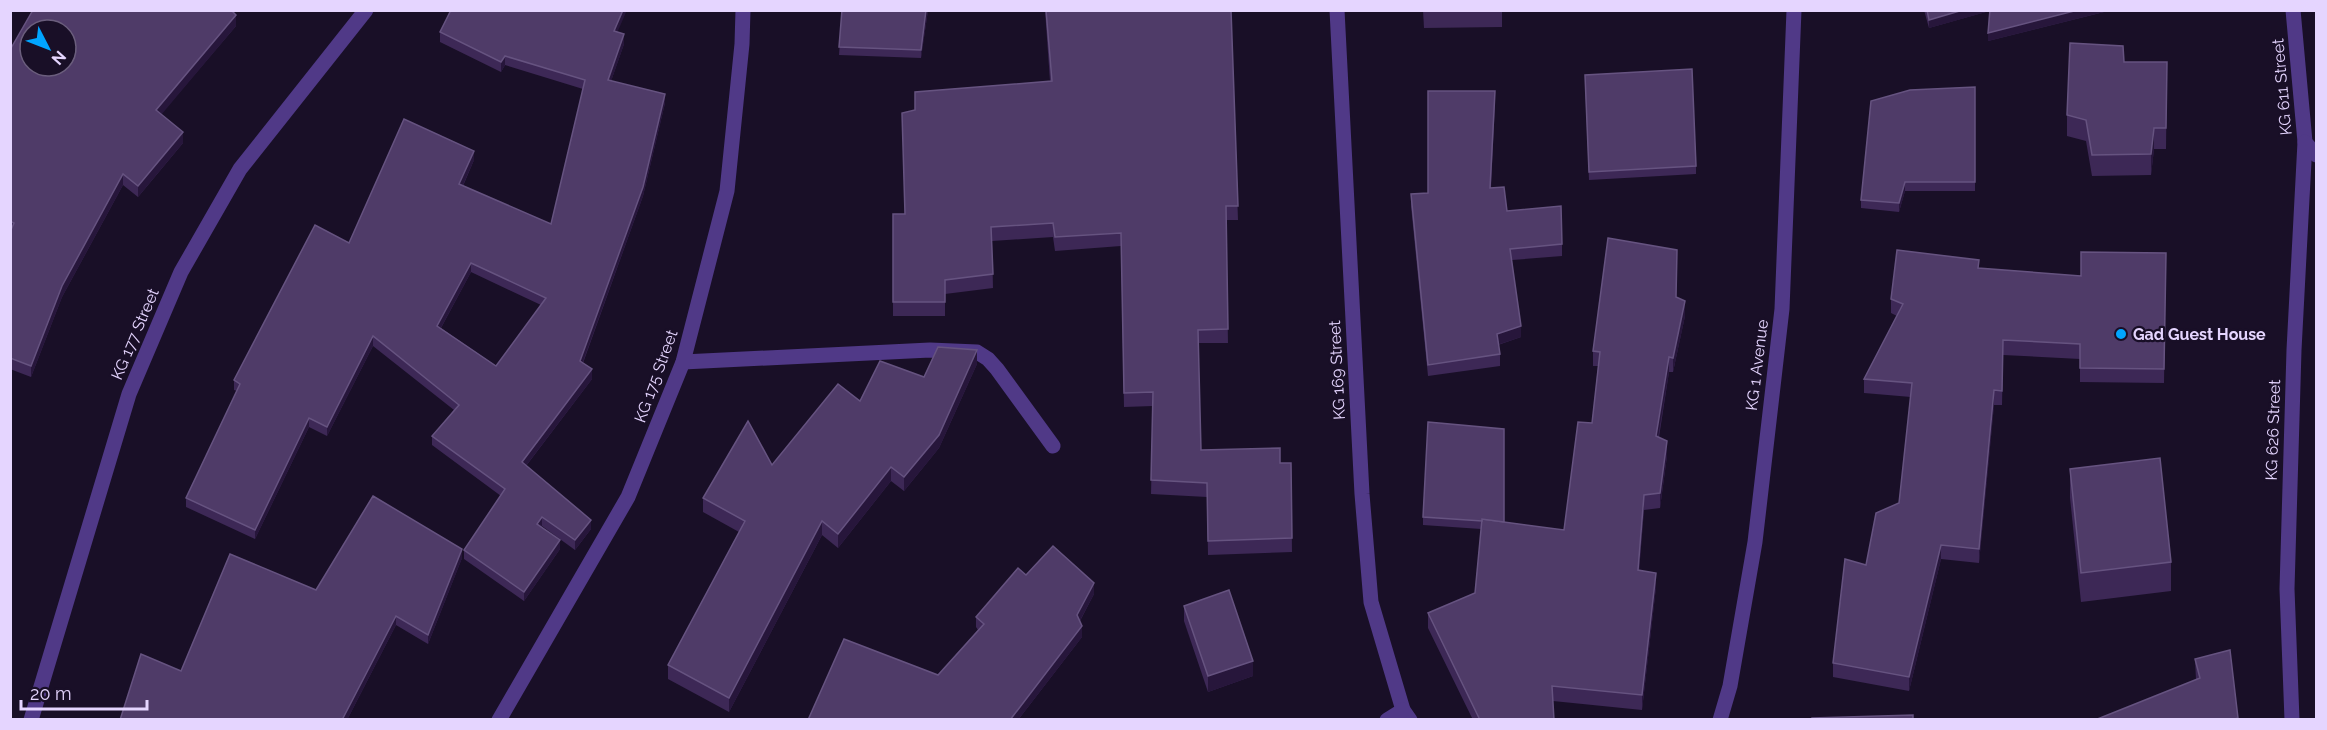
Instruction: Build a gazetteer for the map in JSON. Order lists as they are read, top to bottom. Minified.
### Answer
{"streets":{"street":["KG 611 Street","KG 177 Street","KG 1 Avenue","KG 169 Street","KG 175 Street","KG 626 Street"]},"crossings":[["KG 611 Street","KG 626 Street"]],"places":["Gad Guest House"],"scale_bar":"20 m","north":"bottom right"}
